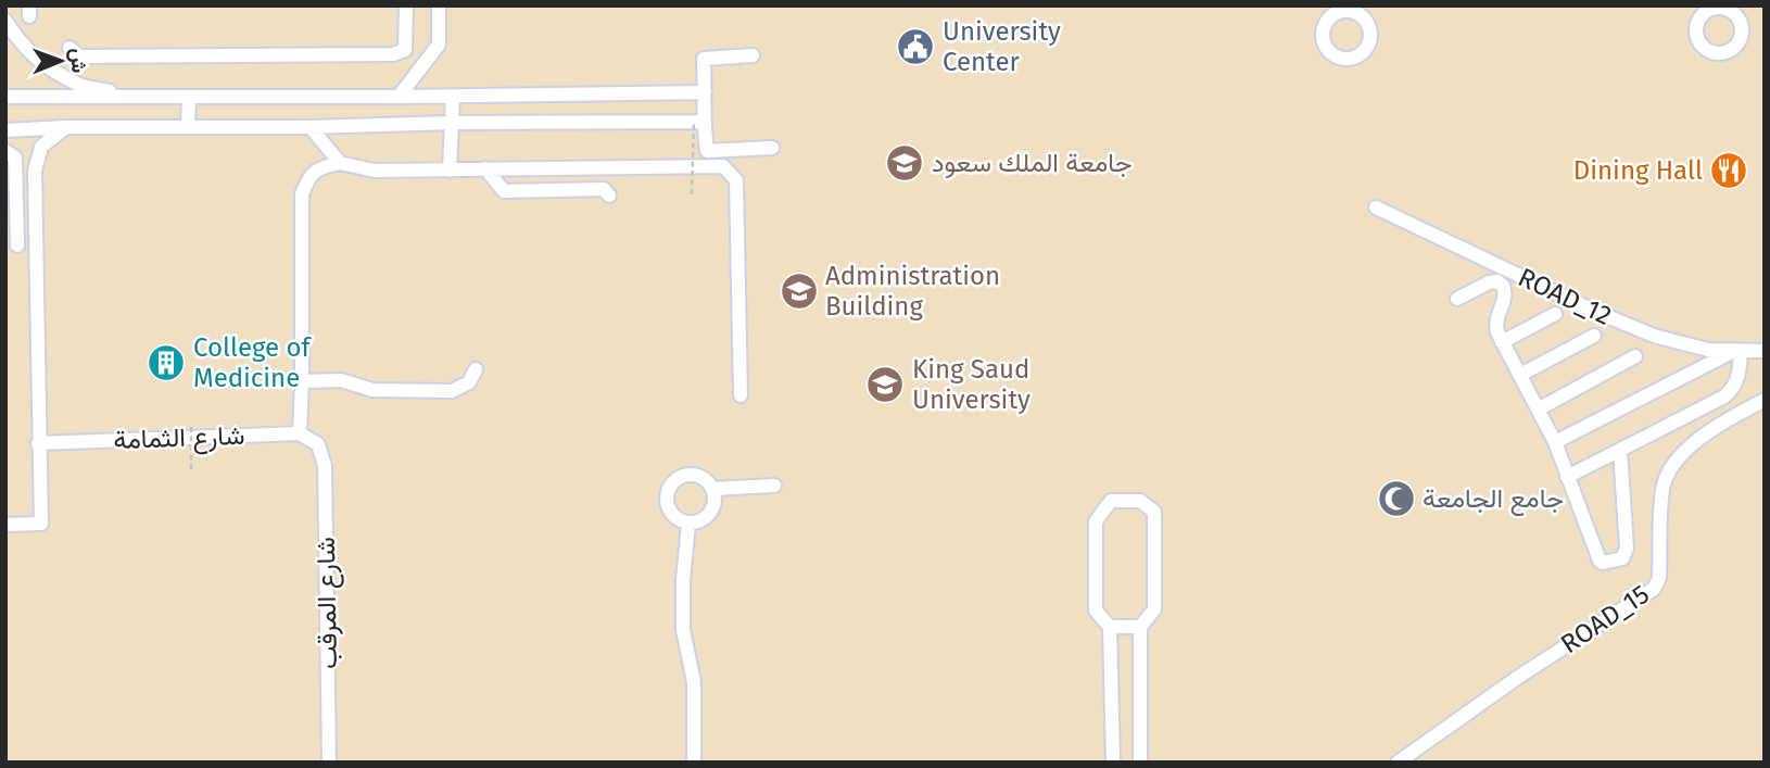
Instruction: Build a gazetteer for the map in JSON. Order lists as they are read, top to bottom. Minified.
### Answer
{"streets":{"street":["ROAD_12","شارع الثمامة","شارع المرقب","ROAD_15"]},"crossings":[["شارع الثمامة","شارع المرقب"]],"places":{"public building":["University Center"],"school or university":["جامعة الملك سعود","Administration Building","King Saud University"],"restaurant":["Dining Hall"],"building":["College of Medicine"],"mosque":["جامع الجامعة"]},"north":"right"}
